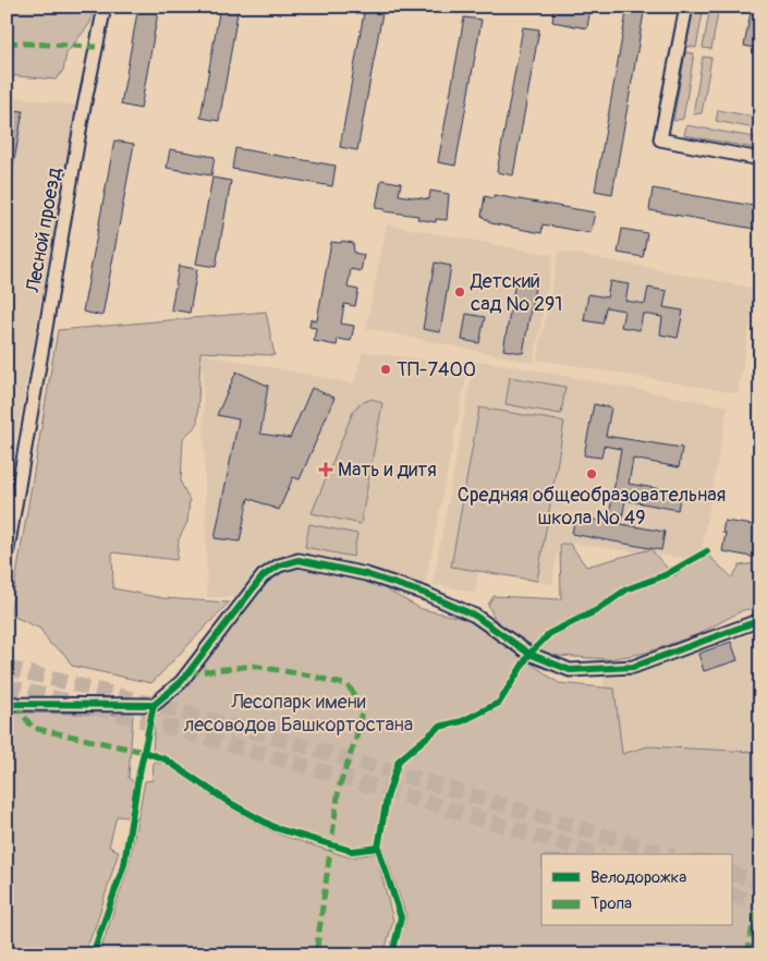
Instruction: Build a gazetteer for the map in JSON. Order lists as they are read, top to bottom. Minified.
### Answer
{"streets":{"street":["Лесной проезд"]},"parks":["Лесопарк имени лесоводов Башкортостана"],"places":{"other":["Детский сад № 291","ТП-7400","Средняя общеобразовательная школа № 49"],"health":["Мать и дитя"]},"legend":["Велодорожка","Тропа"]}
